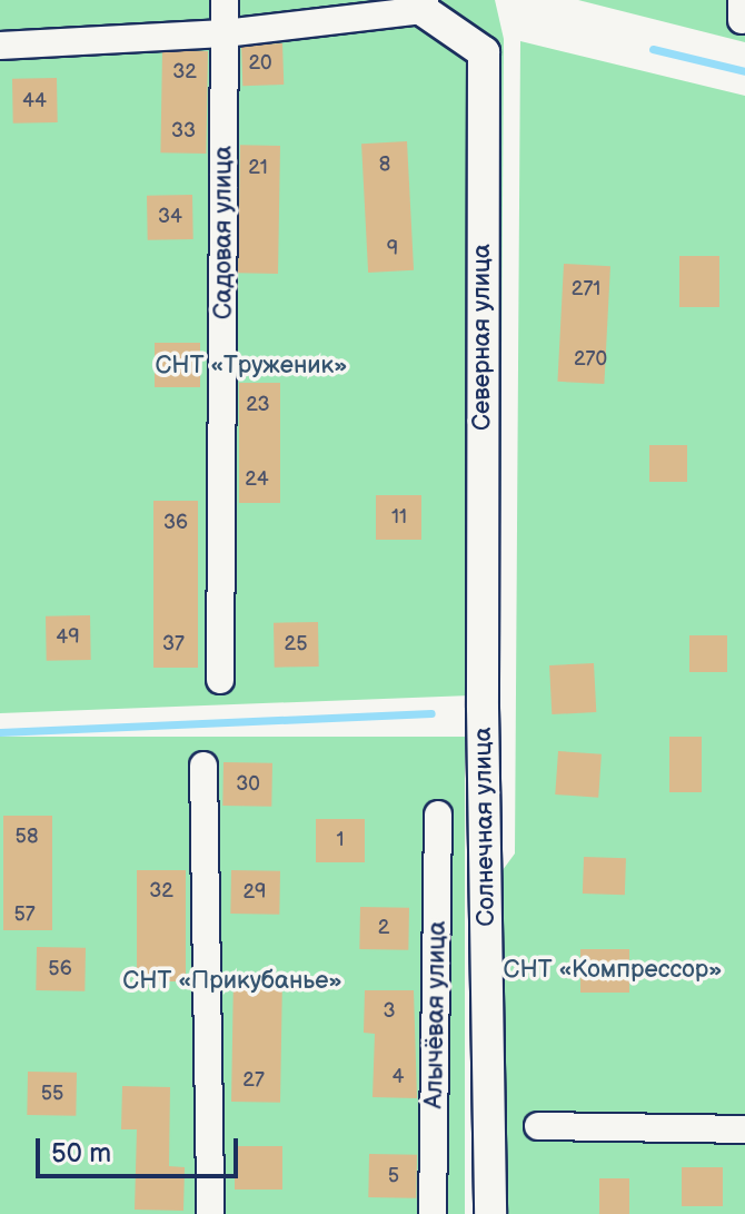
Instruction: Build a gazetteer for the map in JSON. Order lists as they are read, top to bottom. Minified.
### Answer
{"streets":{"street":["Садовая улица","Северная улица","Солнечная улица","Алычёвая улица"]},"crossings":[["Северная улица","Солнечная улица"]],"parks":["СНТ «Труженик»","СНТ «Компрессор»","СНТ «Прикубанье»"],"house_numbers":["20","32","44","33","8","21","34","9","271","270","23","24","11","36","49","37","25","30","58","1","32","29","57","2","56","3","4","27","55","5"],"scale_bar":"50 m"}
